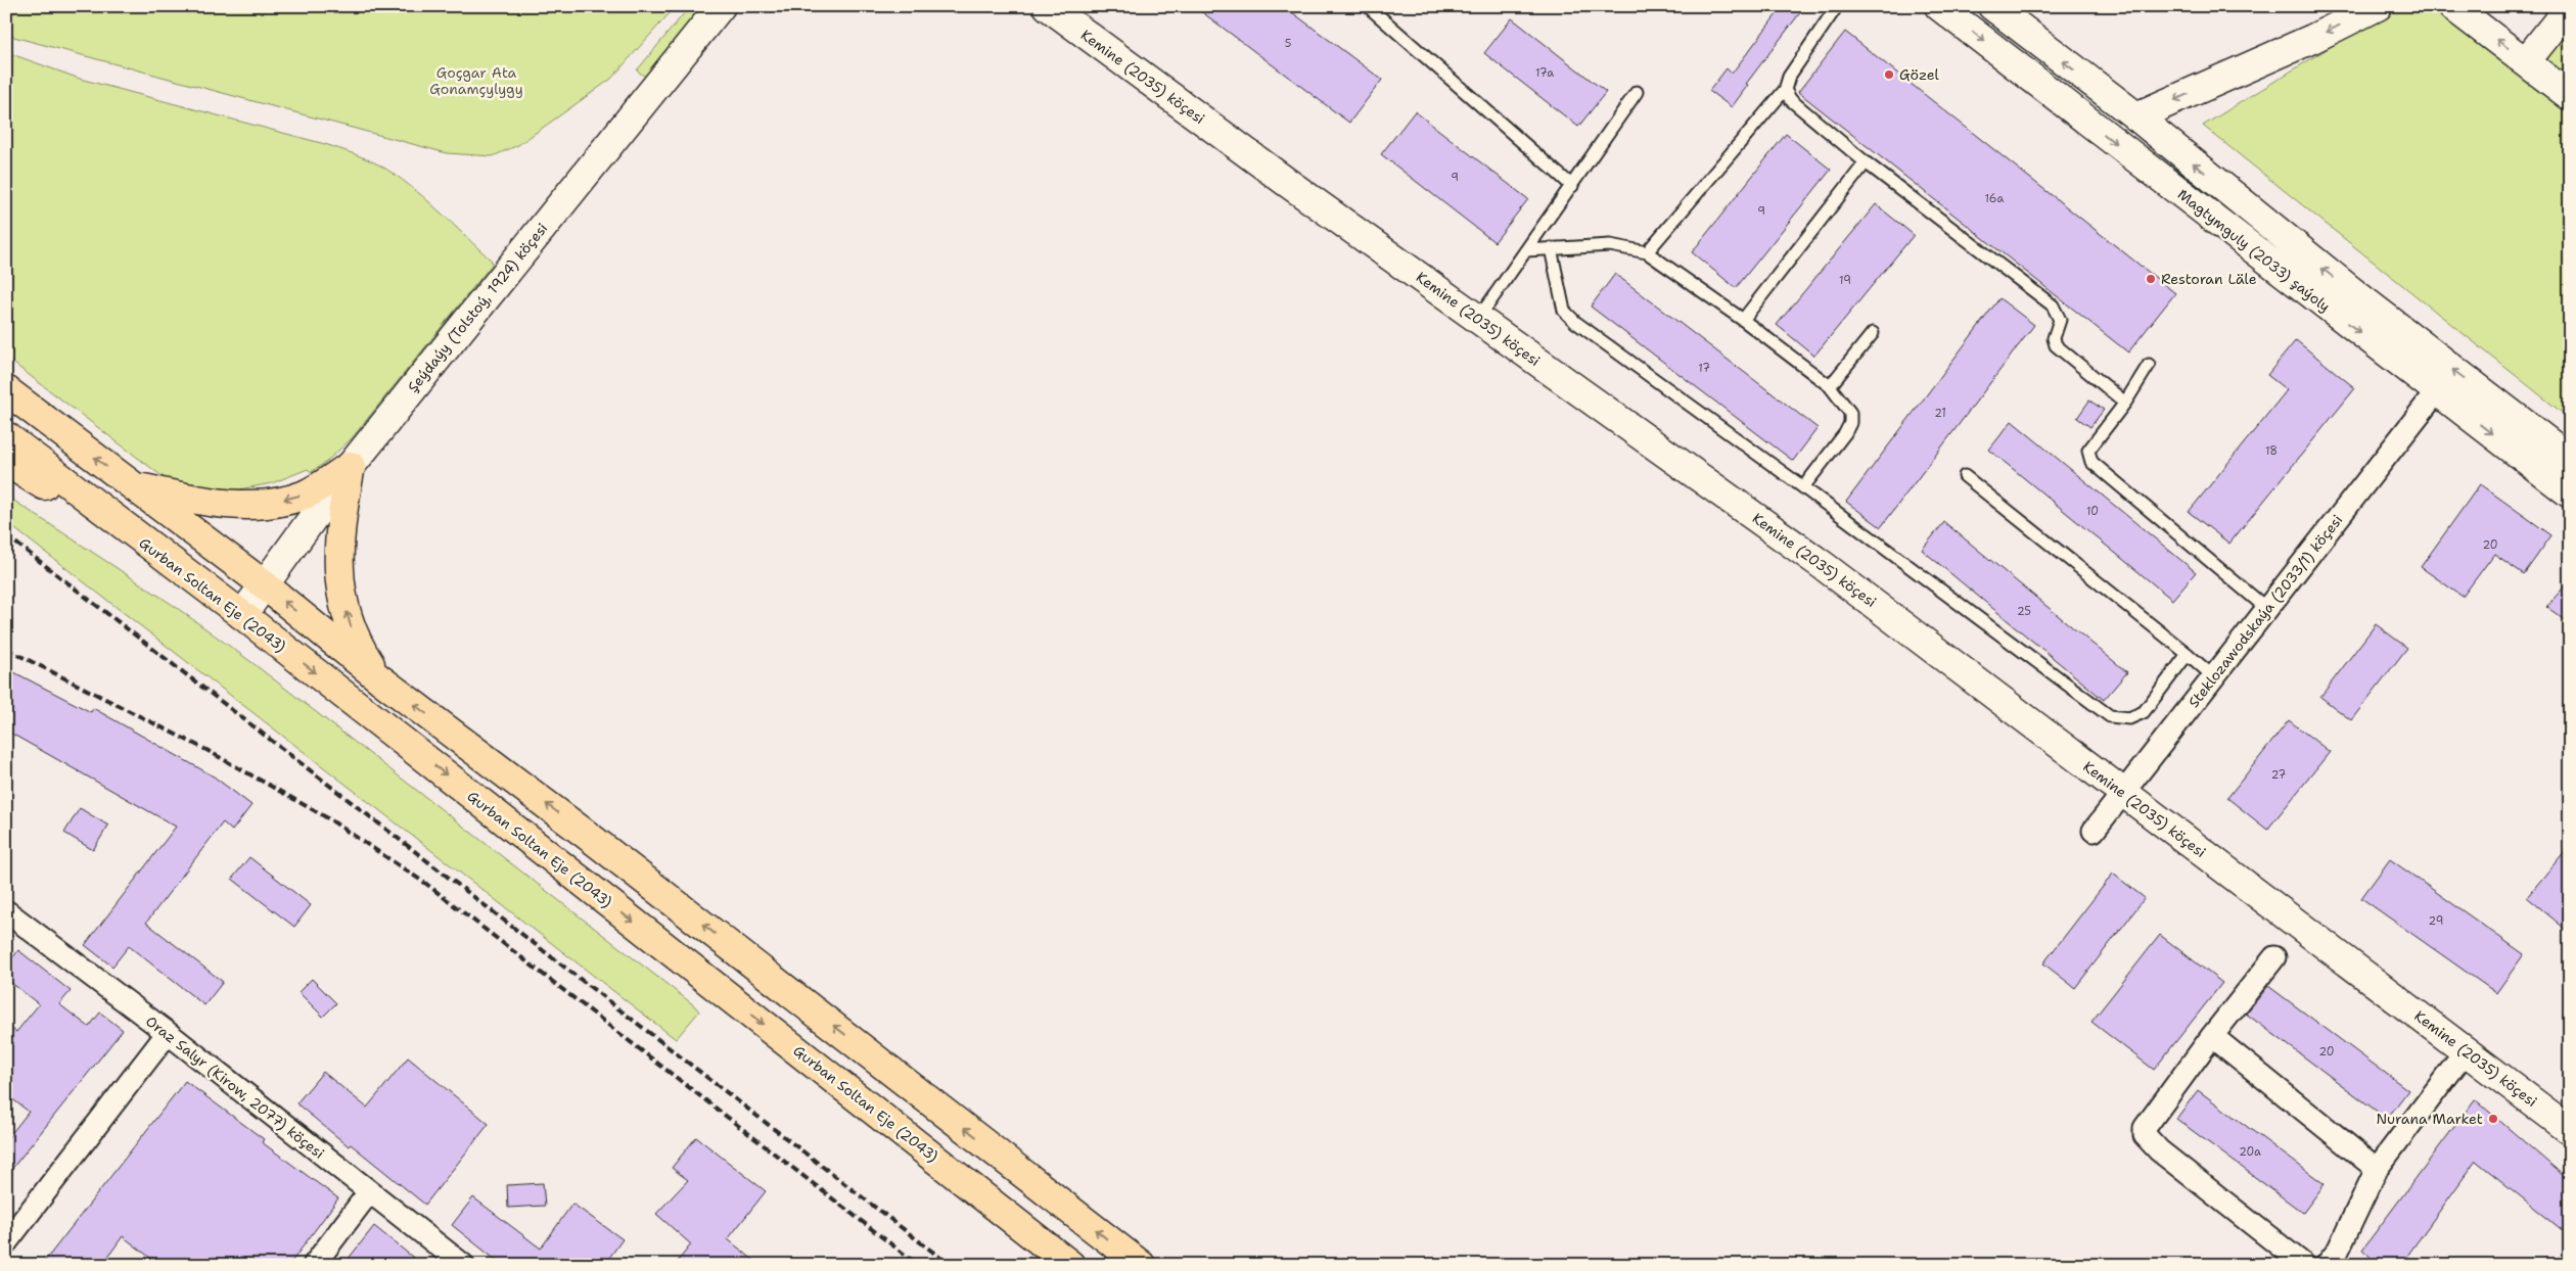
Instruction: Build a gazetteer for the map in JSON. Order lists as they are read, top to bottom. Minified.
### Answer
{"streets":{"highway":["Gurban Soltan Eje (2043)"],"street":["Kemine (2035) köçesi","Magtymguly (2033) şaýoly","Şeýdaýy (Tolstoý, 1924) köçesi","Steklozawodskaýa (2033/1) köçesi","Oraz Salyr (Kirow, 2077) köçesi"]},"crossings":[["Kemine (2035) köçesi","Steklozawodskaýa (2033/1) köçesi"],["Magtymguly (2033) şaýoly","Steklozawodskaýa (2033/1) köçesi"],["Şeýdaýy (Tolstoý, 1924) köçesi","Gurban Soltan Eje (2043)"]],"parks":["Goçgar Ata Gonamçylygy"],"places":["Gözel","Restoran Läle","Nurana Market"],"house_numbers":["5","17a","9","16а","9","19","17","21","18","10","20","25","27","29","20","20a"]}
